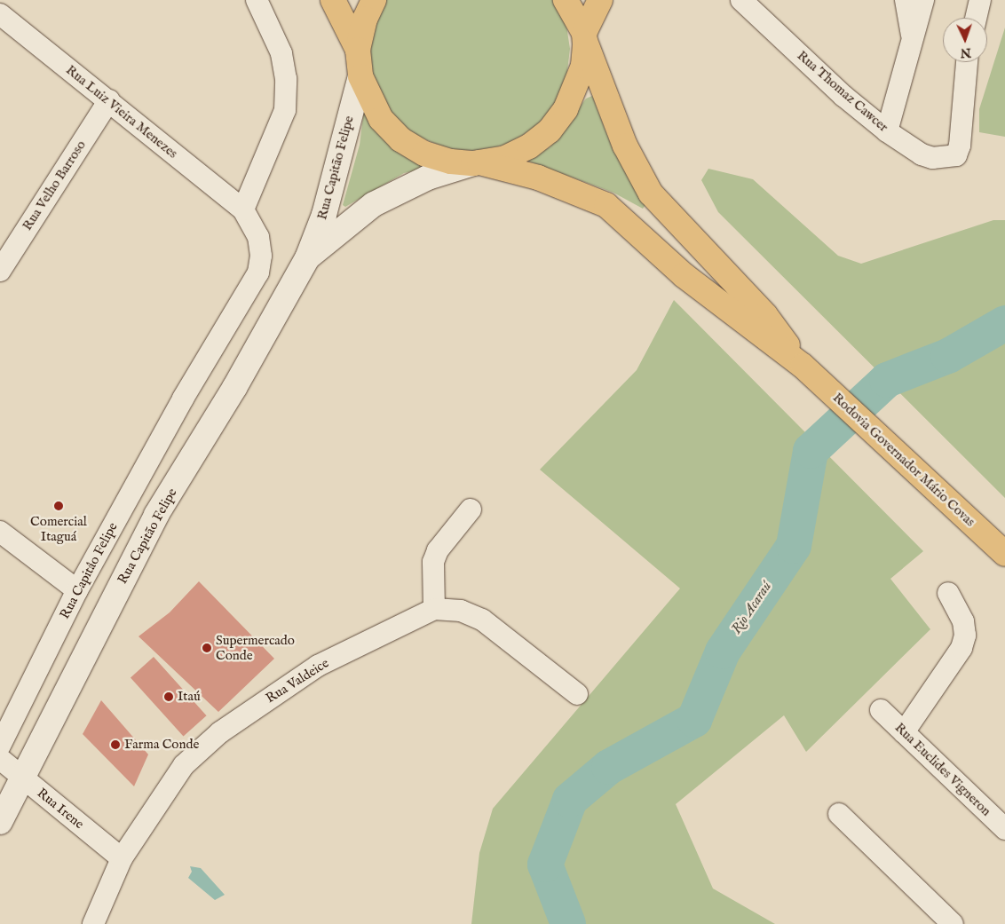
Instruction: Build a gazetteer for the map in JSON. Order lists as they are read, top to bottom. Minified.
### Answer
{"streets":{"highway":["Rodovia Governador Mário Covas"],"main road":["Rua Capitão Felipe"],"street":["Rua Thomaz Cawcer","Rua Luiz Vieira Menezes","Rua Velho Barroso","Rua Capitâo Felipe","Rua Valdeice","Rua Euclides Vigneron","Rua Irene"]},"crossings":[["Rua Luiz Vieira Menezes","Rua Velho Barroso"],["Rua Luiz Vieira Menezes","Rua Capitâo Felipe"],["Rua Capitão Felipe","Rodovia Governador Mário Covas"],["Rua Capitão Felipe","Rua Irene"],["Rua Valdeice","Rua Irene"]],"water":["Rio Acaraú"],"places":["Comercial Itaguá","Supermercado Conde","Itaú","Farma Conde"],"north":"bottom"}
